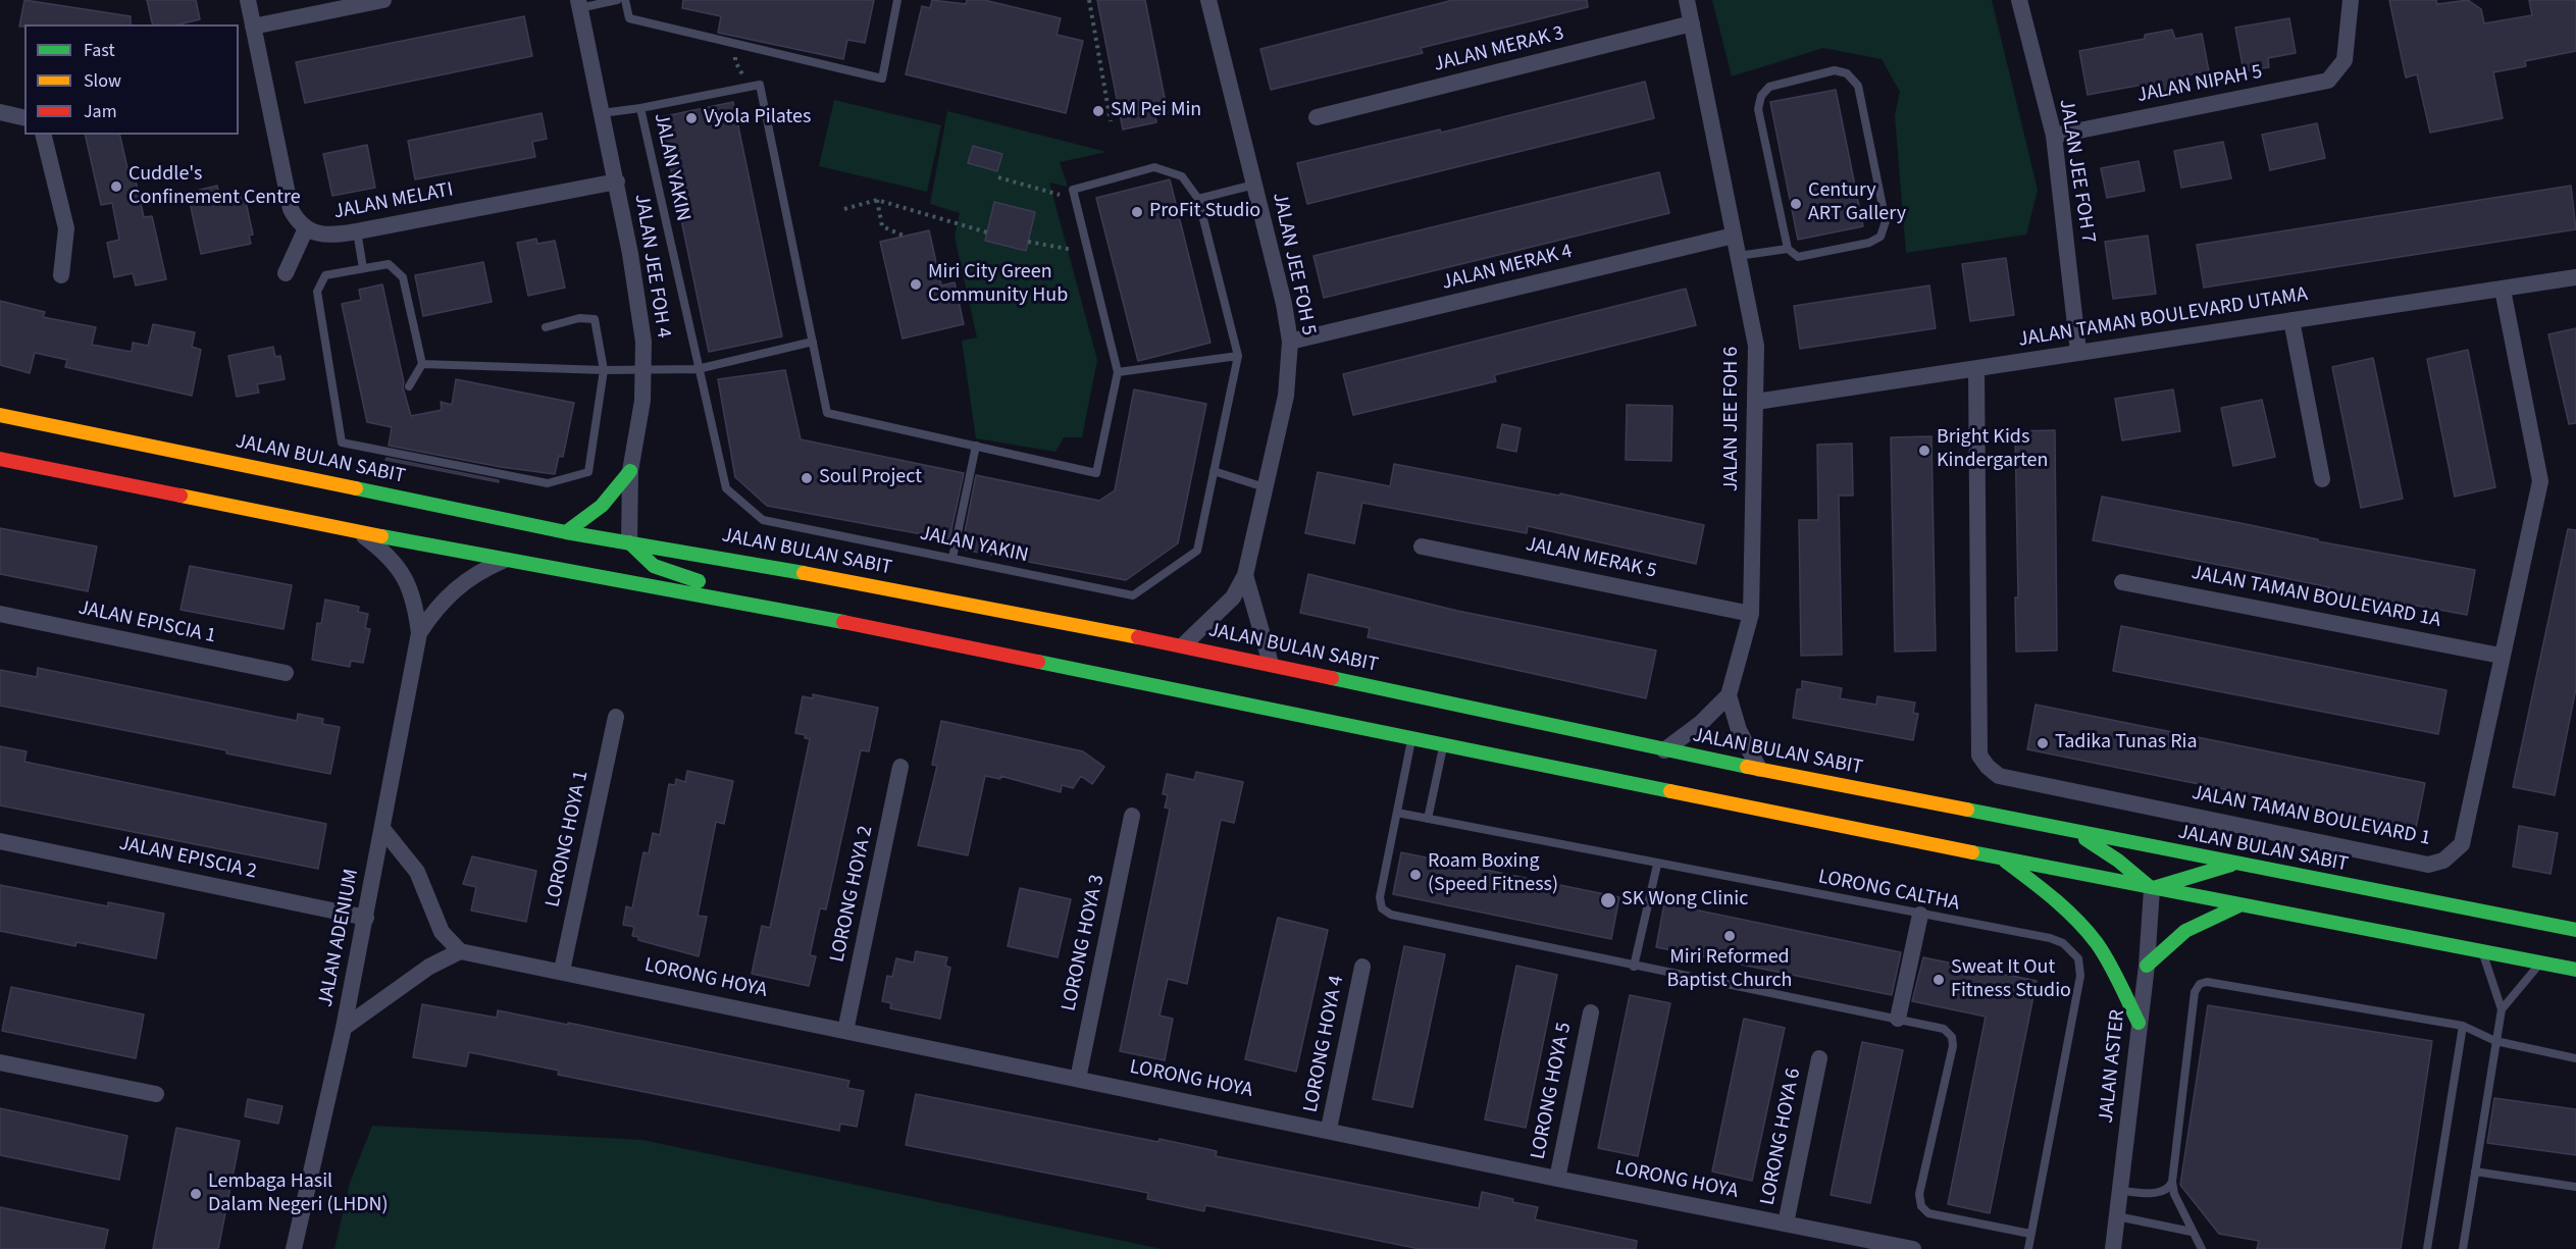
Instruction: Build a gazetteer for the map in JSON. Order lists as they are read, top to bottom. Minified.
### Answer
{"streets":{"main road":["JALAN BULAN SABIT"],"street":["JALAN MERAK 3","JALAN NIPAH 5","JALAN JEE FOH 7","JALAN MELATI","JALAN JEE FOH 5","JALAN JEE FOH 4","JALAN MERAK 4","JALAN TAMAN BOULEVARD UTAMA","JALAN JEE FOH 6","JALAN MERAK 5","JALAN TAMAN BOULEVARD 1A","JALAN EPISCIA 1","JALAN TAMAN BOULEVARD 1","LORONG HOYA 1","JALAN EPISCIA 2","LORONG HOYA 2","JALAN ADENIUM","LORONG HOYA 3","LORONG HOYA","LORONG HOYA 4","JALAN ASTER","LORONG HOYA 5","LORONG HOYA 6"],"lane":["JALAN YAKIN","LORONG CALTHA"]},"crossings":[["JALAN MERAK 3","JALAN JEE FOH 6"],["JALAN NIPAH 5","JALAN JEE FOH 7"],["JALAN JEE FOH 7","JALAN TAMAN BOULEVARD UTAMA"],["JALAN MELATI","JALAN JEE FOH 4"],["JALAN JEE FOH 5","JALAN MERAK 4"],["JALAN JEE FOH 5","JALAN BULAN SABIT"],["JALAN JEE FOH 4","JALAN BULAN SABIT"],["JALAN MERAK 4","JALAN JEE FOH 6"],["JALAN TAMAN BOULEVARD UTAMA","JALAN JEE FOH 6"],["JALAN TAMAN BOULEVARD UTAMA","JALAN TAMAN BOULEVARD 1"],["JALAN JEE FOH 6","JALAN BULAN SABIT"],["JALAN JEE FOH 6","JALAN MERAK 5"],["JALAN TAMAN BOULEVARD 1A","JALAN TAMAN BOULEVARD 1"],["LORONG HOYA 1","LORONG HOYA"],["JALAN EPISCIA 2","JALAN ADENIUM"],["LORONG HOYA 2","LORONG HOYA"],["LORONG HOYA 3","LORONG HOYA"],["LORONG HOYA","LORONG HOYA 4"],["LORONG HOYA","LORONG HOYA 5"],["LORONG HOYA","LORONG HOYA 6"]],"places":["SM Pei Min","Vyola Pilates","Cuddle's Confinement Centre","Century ART Gallery","ProFit Studio","Miri City Green Community Hub","Bright Kids Kindergarten","Soul Project","Tadika Tunas Ria","Roam Boxing (Speed Fitness)","SK Wong Clinic","Miri Reformed Baptist Church","Sweat It Out Fitness Studio","Lembaga Hasil Dalam Negeri (LHDN)"],"legend":["Fast","Slow","Jam"]}
